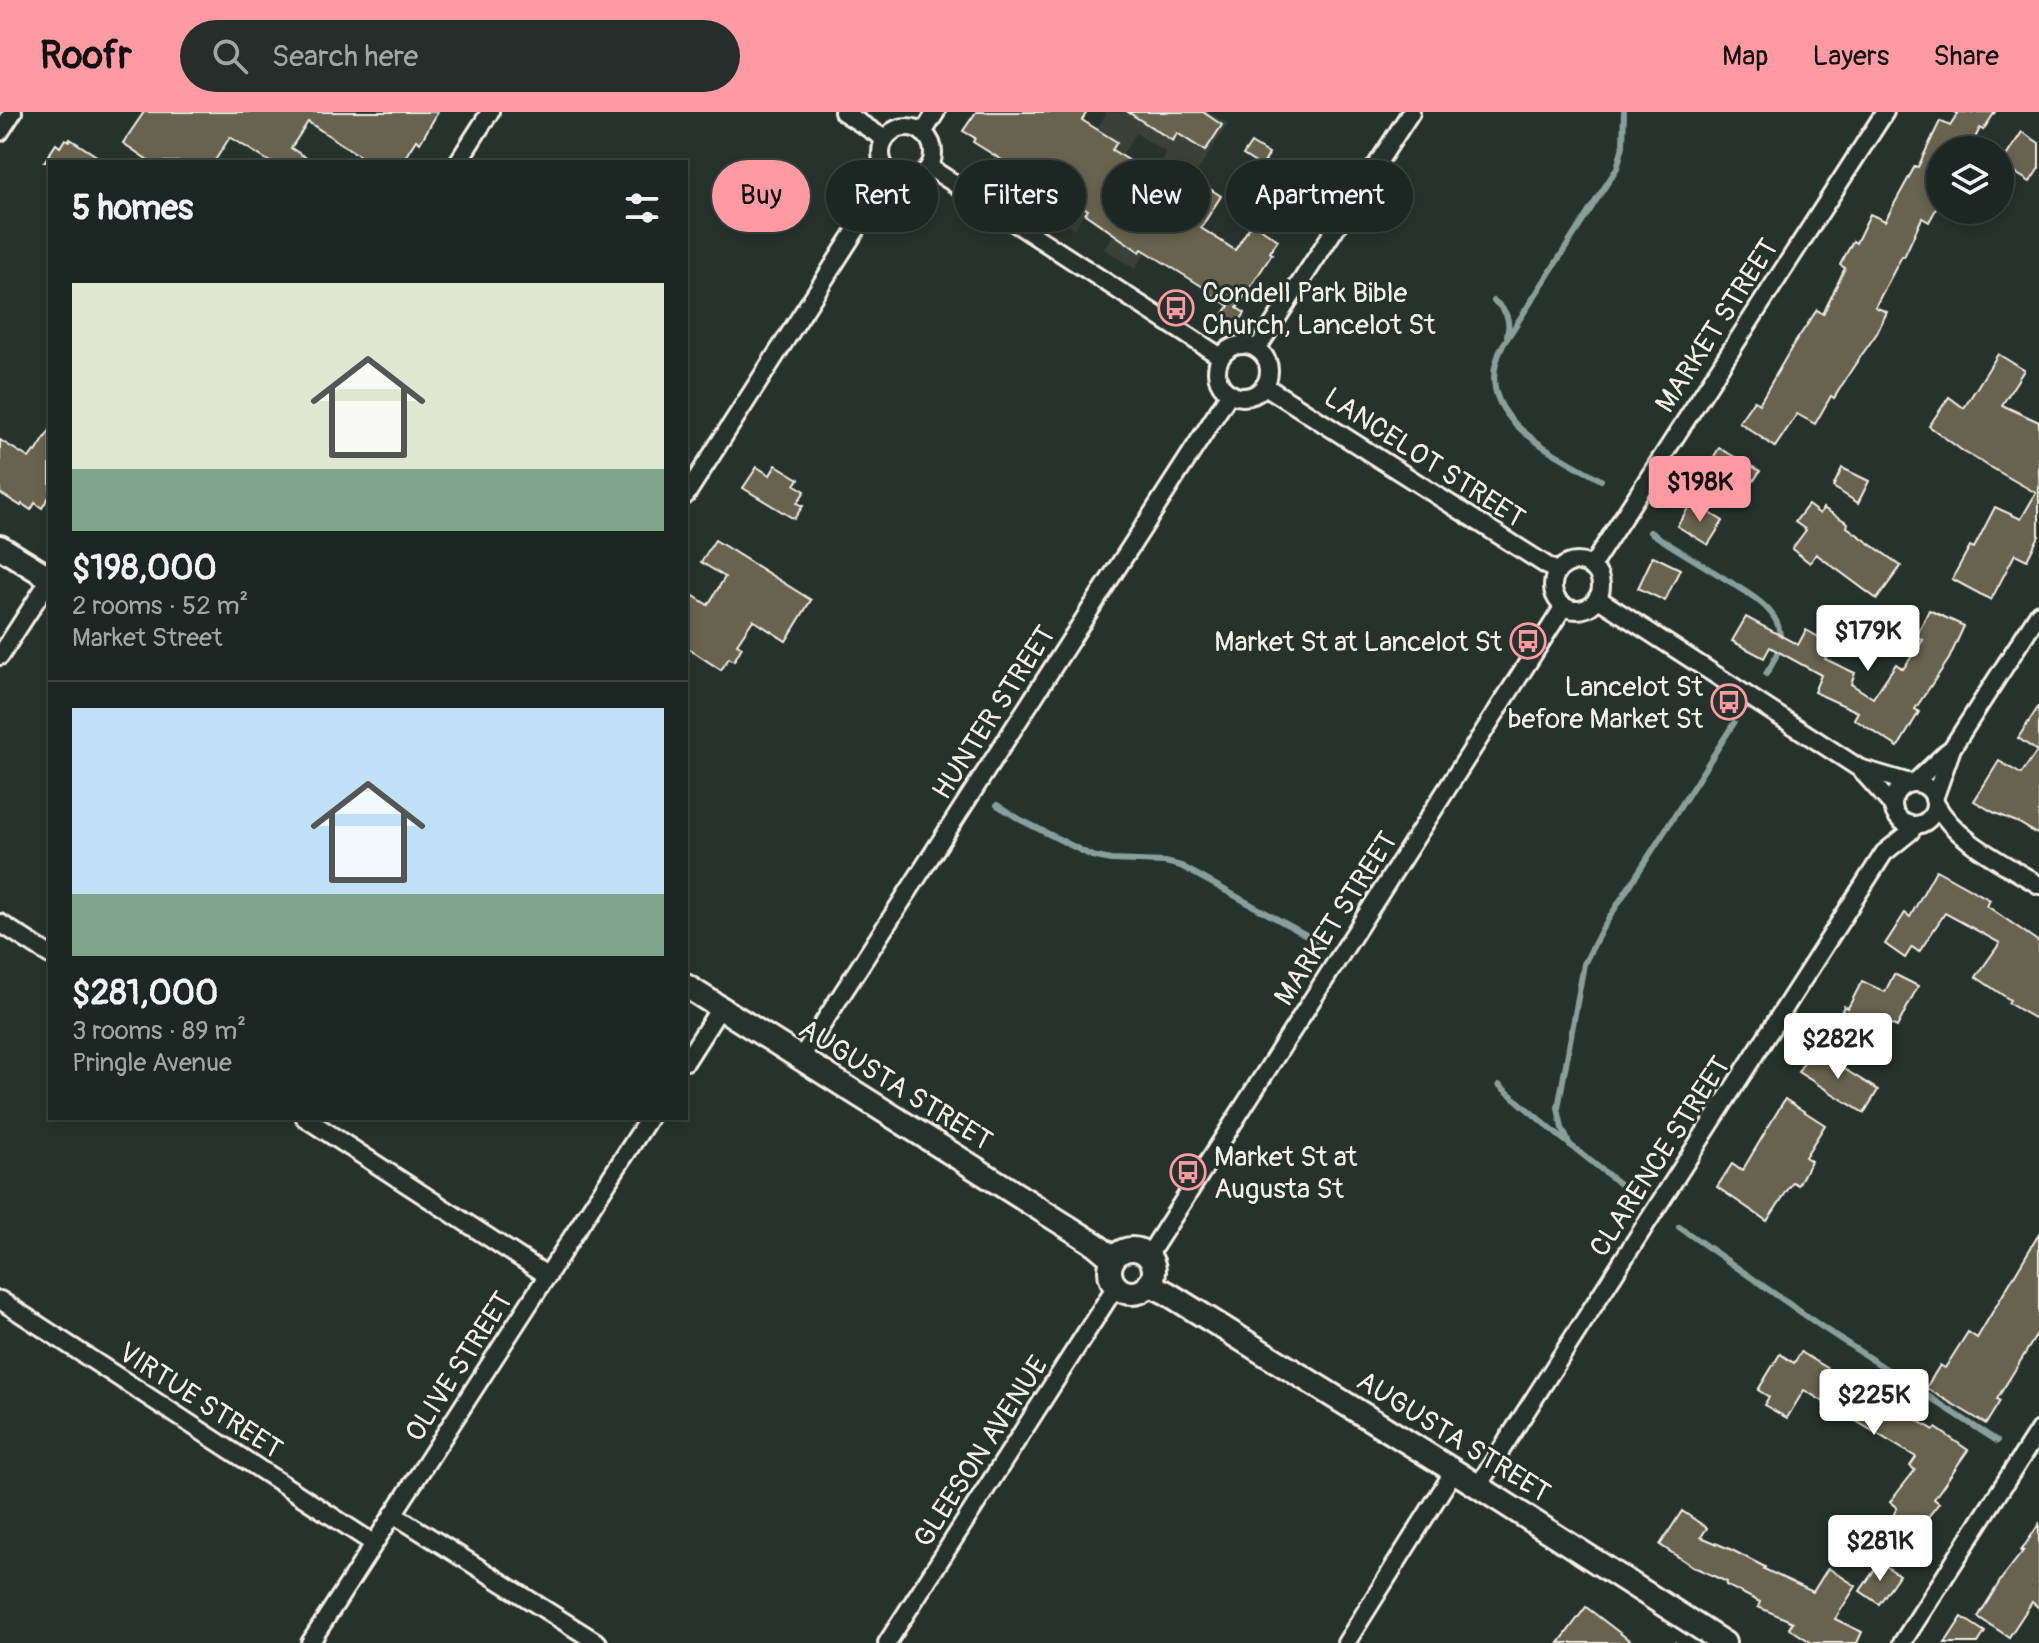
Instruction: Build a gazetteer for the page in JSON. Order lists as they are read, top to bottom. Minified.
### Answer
{"streets":{"street":["MARKET STREET","LANCELOT STREET","HUNTER STREET","AUGUSTA STREET","CLARENCE STREET","OLIVE STREET","VIRTUE STREET","GLEESON AVENUE"]},"crossings":[["MARKET STREET","LANCELOT STREET"],["MARKET STREET","AUGUSTA STREET"],["MARKET STREET","GLEESON AVENUE"],["LANCELOT STREET","HUNTER STREET"],["HUNTER STREET","AUGUSTA STREET"],["AUGUSTA STREET","CLARENCE STREET"],["AUGUSTA STREET","GLEESON AVENUE"],["OLIVE STREET","VIRTUE STREET"]],"places":{"bus stop":["Condell Park Bible Church, Lancelot St","Market St at Lancelot St","Lancelot St before Market St","Market St at Augusta St"]},"page":{"header":"Roofr","search":"Search here","nav":["Map","Layers","Share"],"chip":["Buy","Rent","Filters","New","Apartment"],"heading":"5 homes","list":[{"name":"$198,000","note":"2 rooms · 52 m² · Market Street"},{"name":"$281,000","note":"3 rooms · 89 m² · Pringle Avenue"}],"price":["$198K","$179K","$282K","$225K","$281K"]}}
